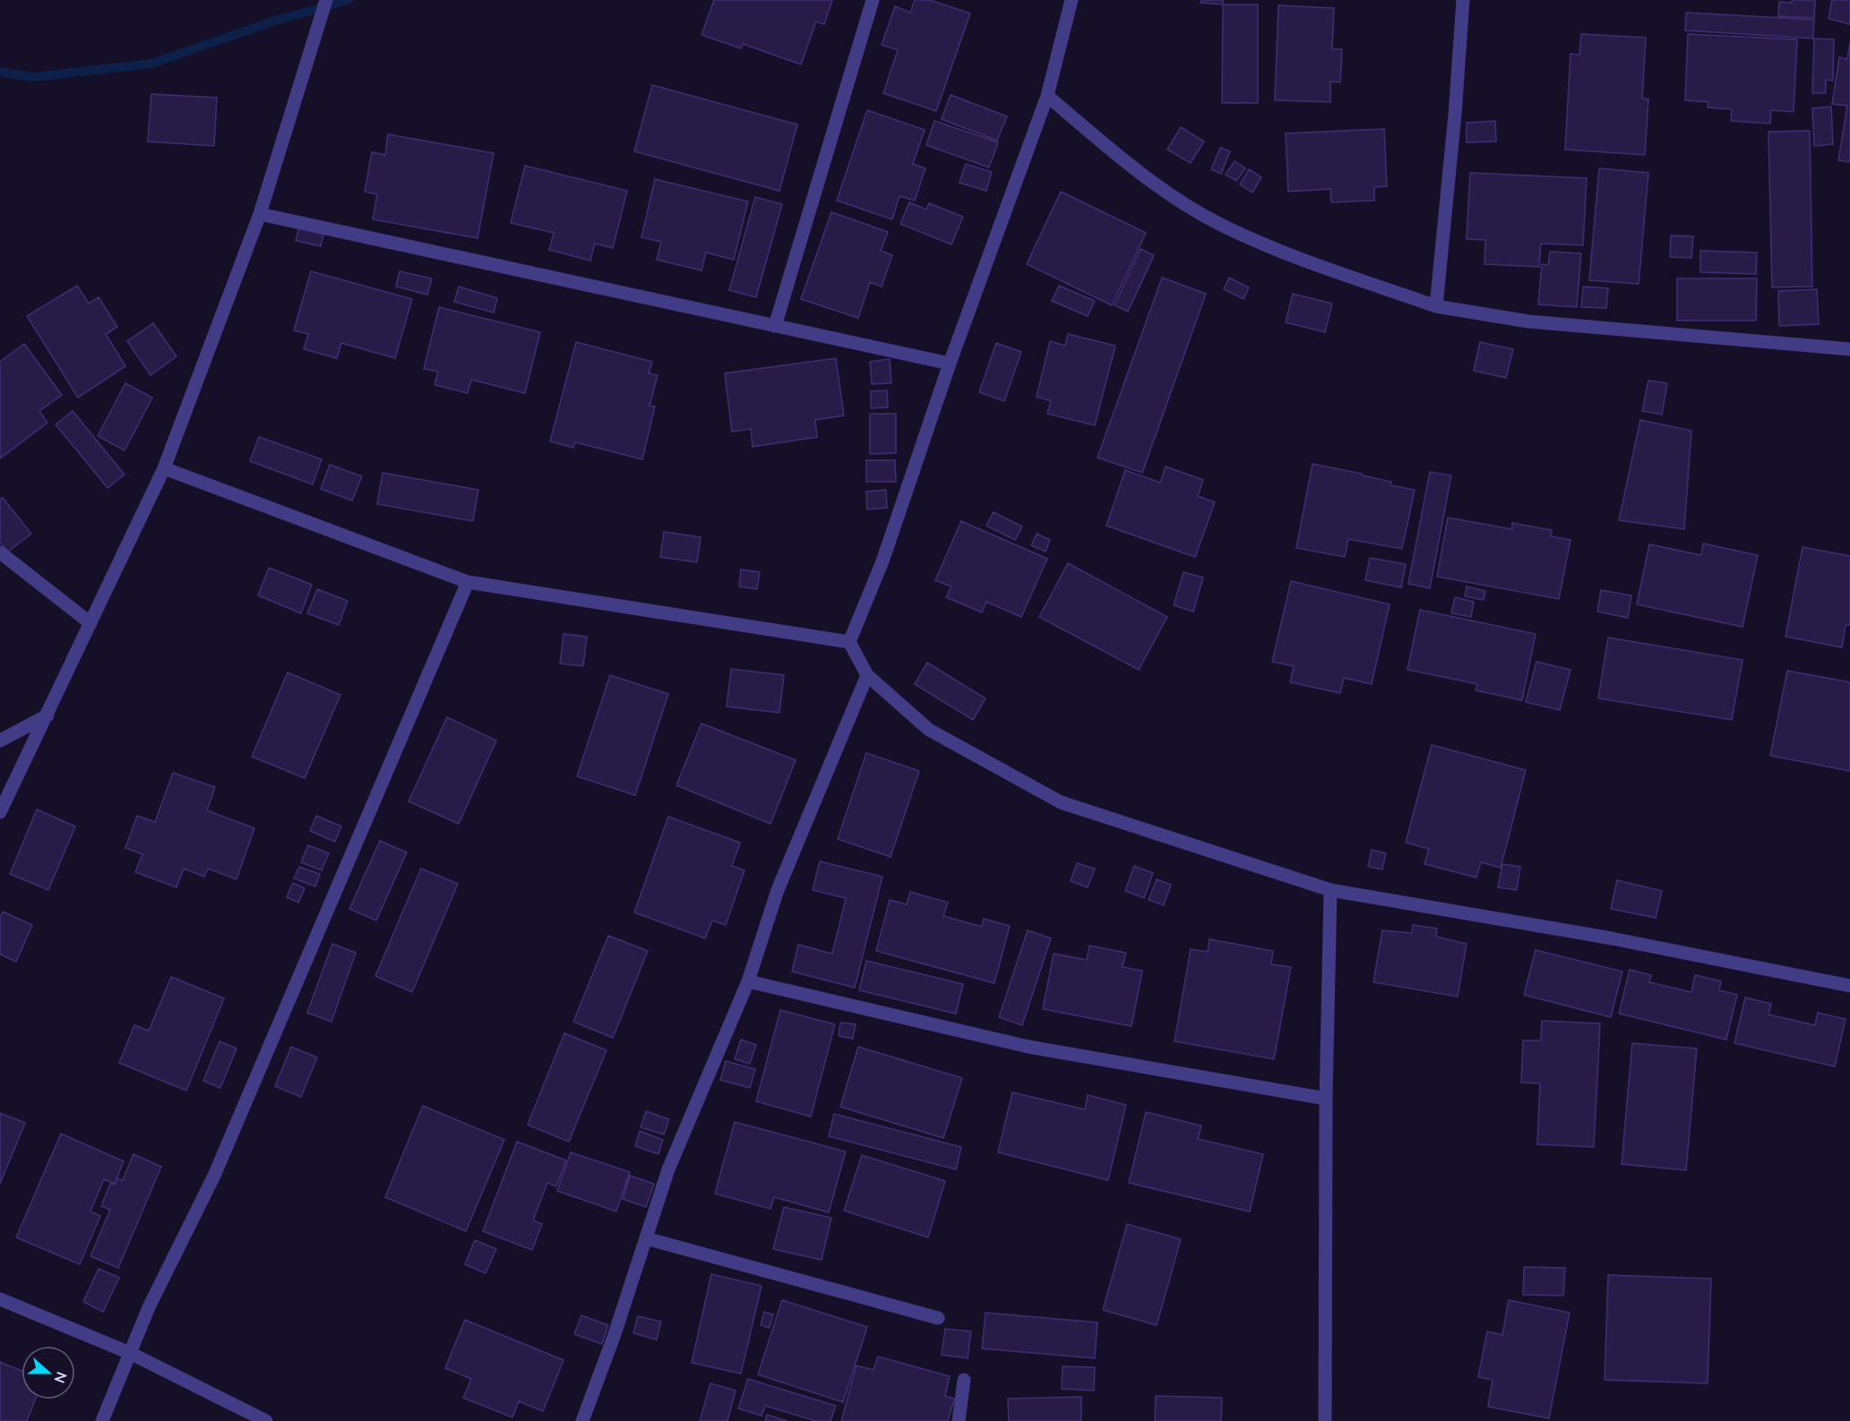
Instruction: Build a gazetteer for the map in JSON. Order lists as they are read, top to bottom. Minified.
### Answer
{"north":"right"}
